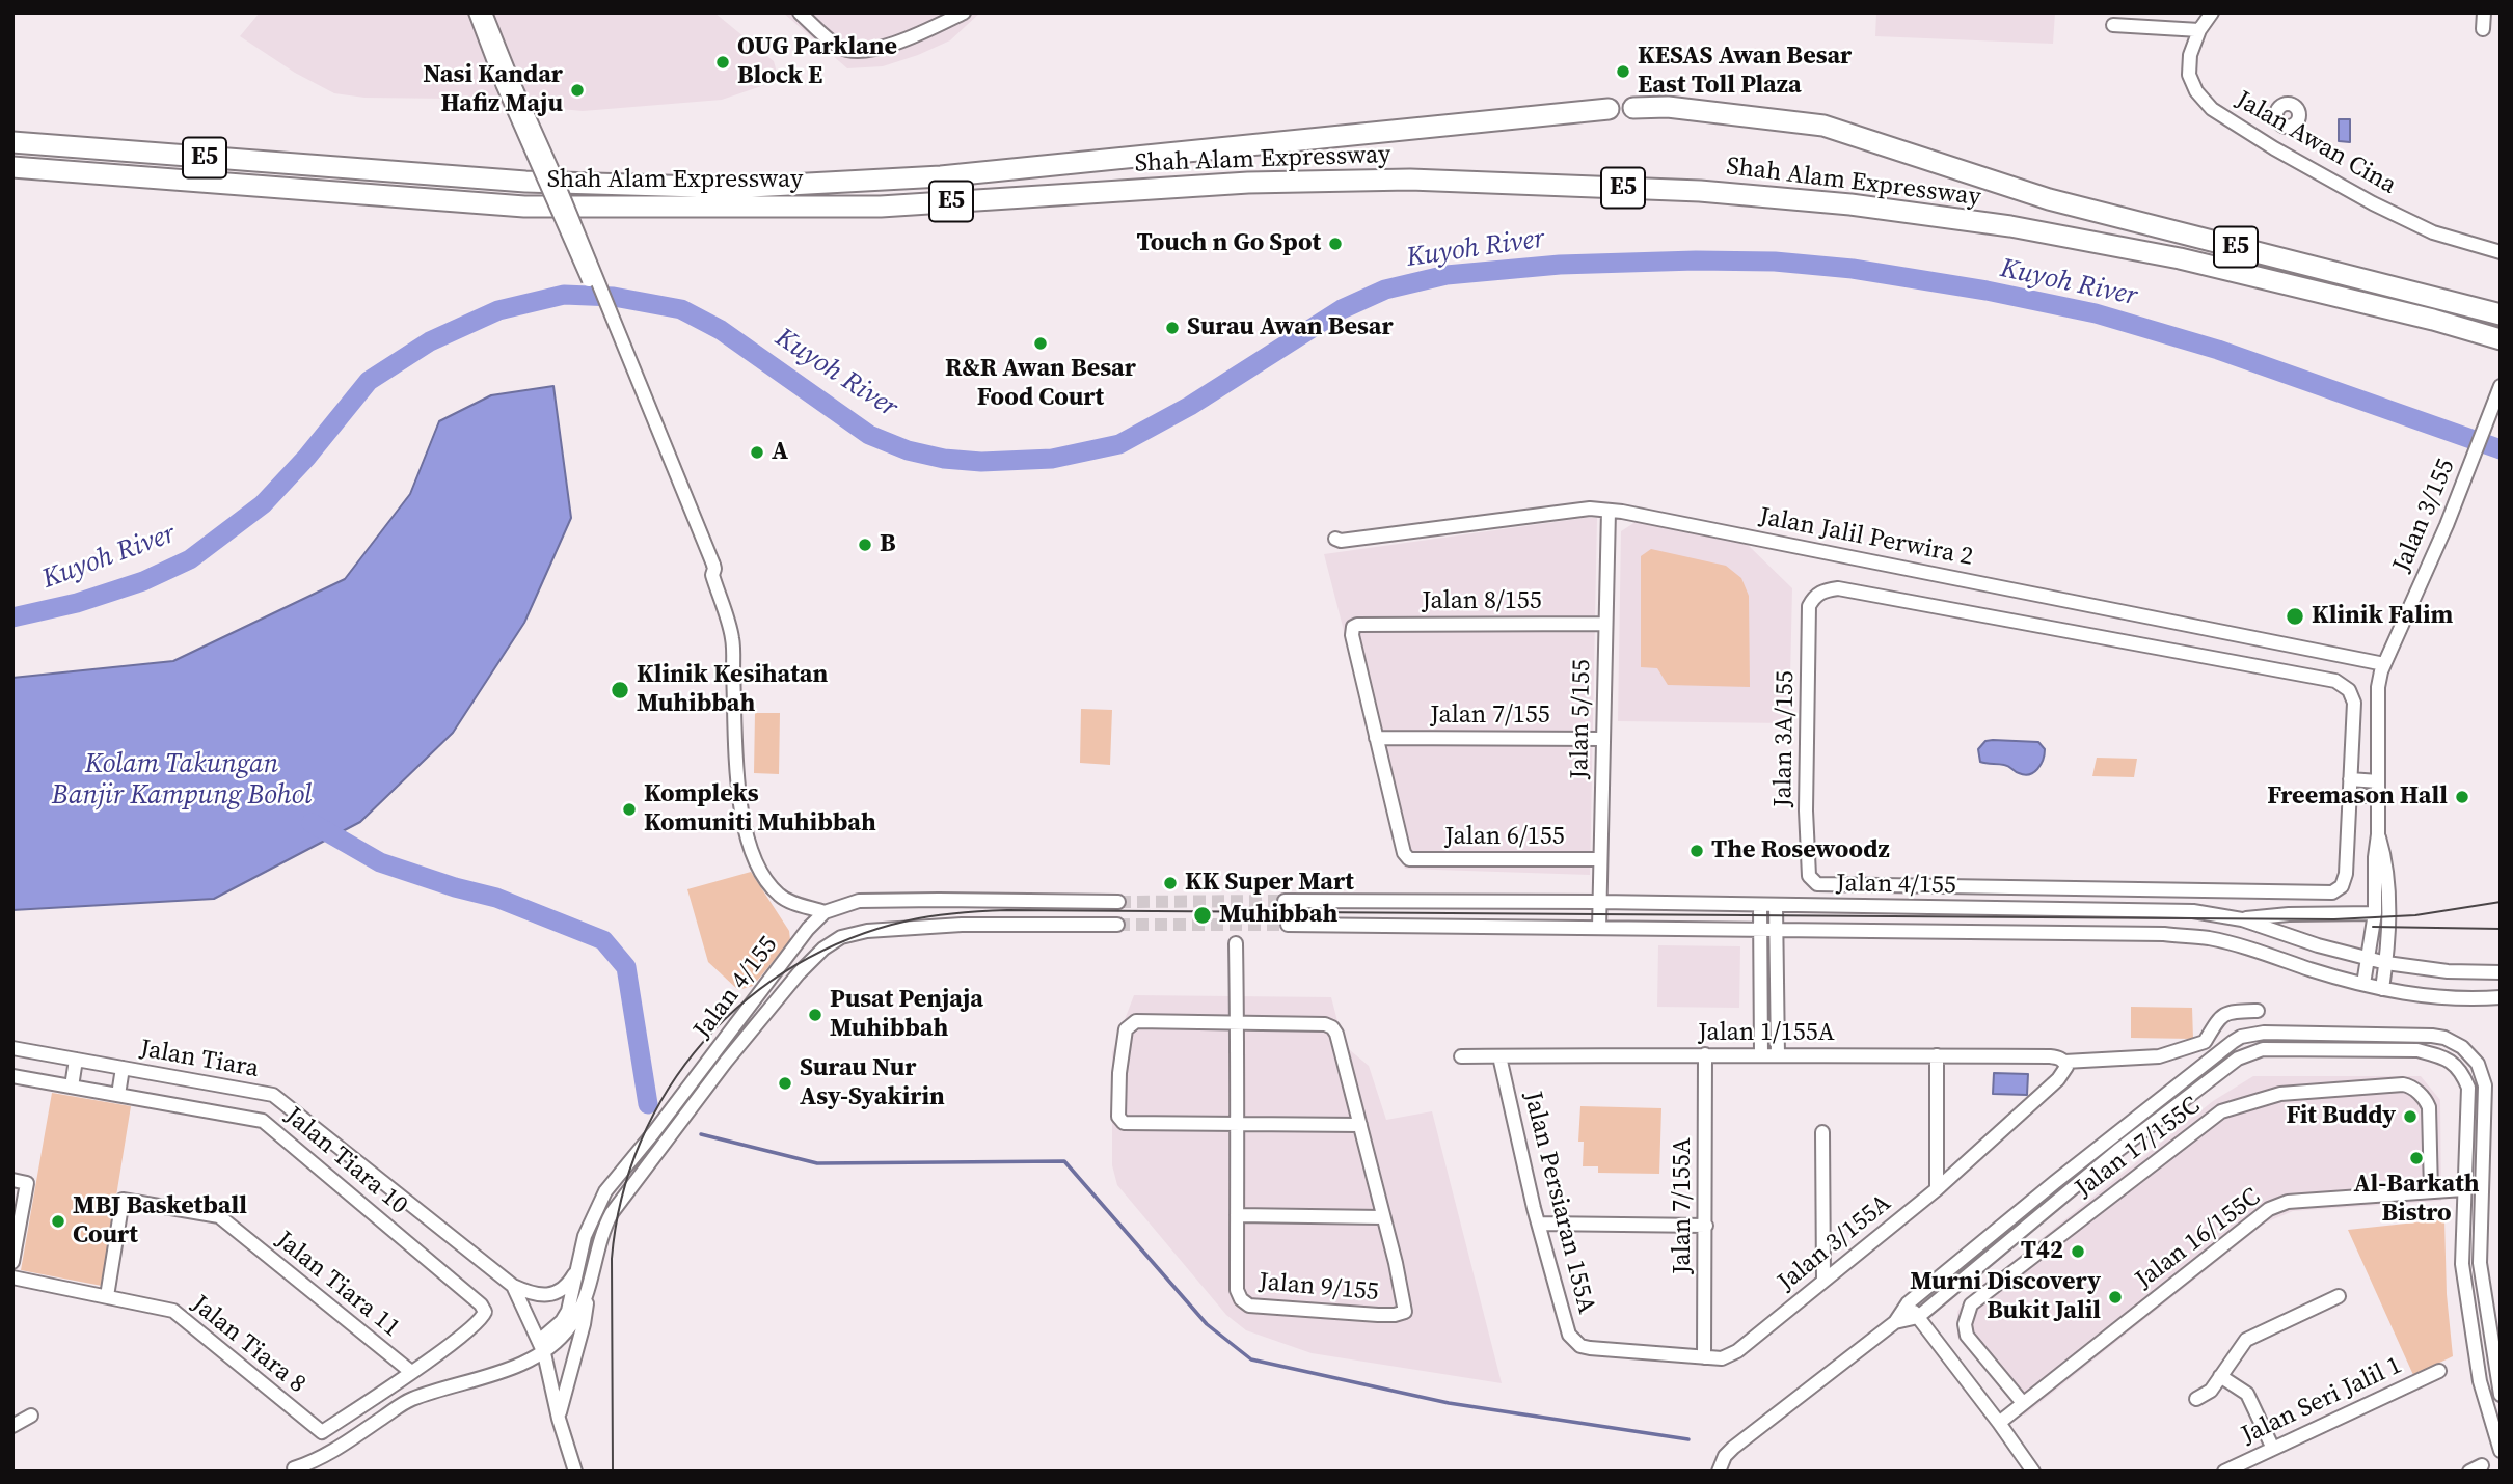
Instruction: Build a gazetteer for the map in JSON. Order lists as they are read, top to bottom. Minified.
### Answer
{"streets":{"highway":["E5","Shah Alam Expressway"],"street":["Jalan Awan Cina","Jalan 3/155","Jalan Jalil Perwira 2","Jalan 8/155","Jalan 7/155","Jalan 5/155","Jalan 3A/155","Jalan 6/155","Jalan 4/155","Jalan 1/155A","Jalan Tiara","Jalan 17/155C","Jalan Tiara 10","Jalan Persiaran 155A","Jalan 7/155A","Jalan 16/155C","Jalan 3/155A","Jalan Tiara 11","Jalan 9/155","Jalan Tiara 8","Jalan Seri Jalil 1"]},"crossings":[["Jalan 3/155","Jalan Jalil Perwira 2"],["Jalan 3/155","Jalan 4/155"],["Jalan Jalil Perwira 2","Jalan 5/155"],["Jalan 8/155","Jalan 7/155"],["Jalan 8/155","Jalan 5/155"],["Jalan 8/155","Jalan 6/155"],["Jalan 7/155","Jalan 5/155"],["Jalan 7/155","Jalan 6/155"],["Jalan 5/155","Jalan 6/155"],["Jalan 5/155","Jalan 4/155"],["Jalan 4/155","Jalan Tiara"],["Jalan 1/155A","Jalan Persiaran 155A"],["Jalan 1/155A","Jalan 7/155A"],["Jalan 1/155A","Jalan 3/155A"],["Jalan 17/155C","Jalan 16/155C"],["Jalan Tiara 10","Jalan Tiara 11"],["Jalan Tiara 10","Jalan Tiara 8"],["Jalan Persiaran 155A","Jalan 3/155A"],["Jalan 7/155A","Jalan 3/155A"],["Jalan Tiara 11","Jalan Tiara 8"]],"water":["Kuyoh River","Kolam Takungan Banjir Kampung Bohol"],"places":["OUG Parklane Block E","KESAS Awan Besar East Toll Plaza","Nasi Kandar Hafiz Maju","Touch n Go Spot","Surau Awan Besar","R&R Awan Besar Food Court","A","B","Klinik Falim","Klinik Kesihatan Muhibbah","Freemason Hall","Kompleks Komuniti Muhibbah","The Rosewoodz","KK Super Mart","Muhibbah","Pusat Penjaja Muhibbah","Surau Nur Asy-Syakirin","Fit Buddy","Al-Barkath Bistro","MBJ Basketball Court","T42","Murni Discovery Bukit Jalil"]}
